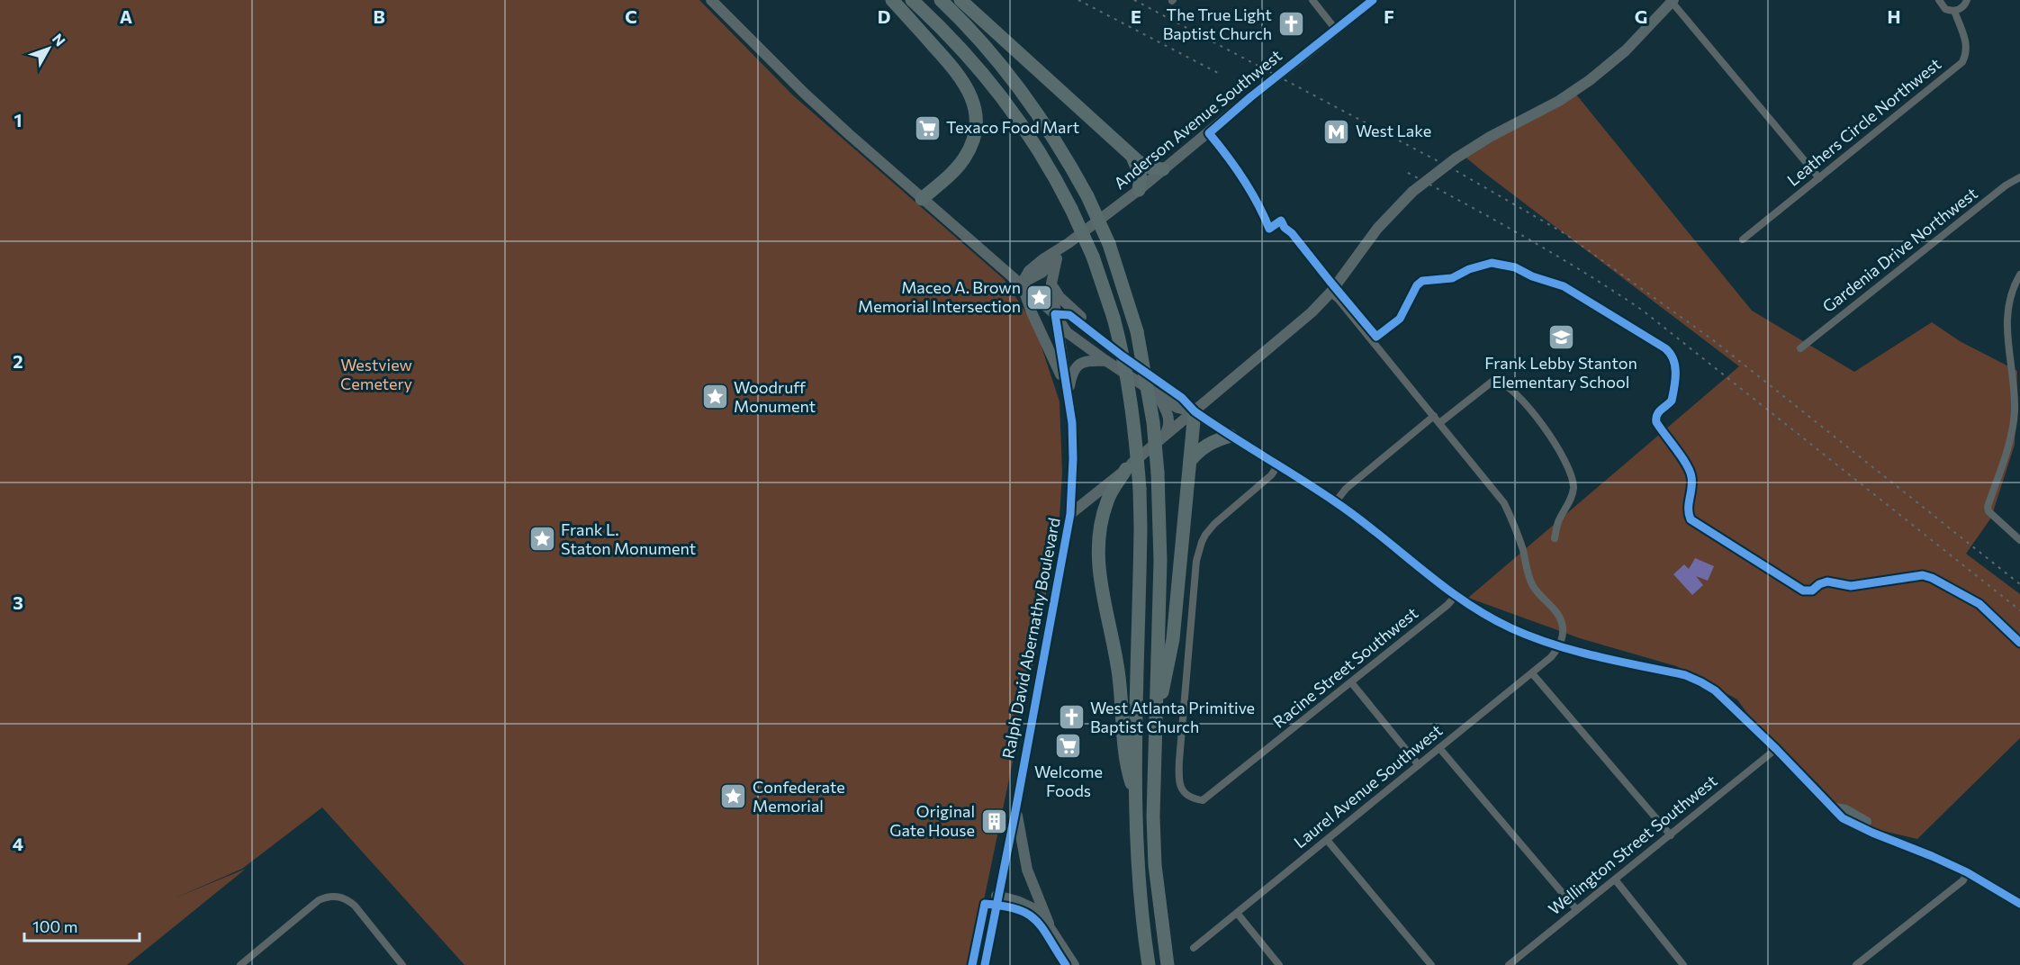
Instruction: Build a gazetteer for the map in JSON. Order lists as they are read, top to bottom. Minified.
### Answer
{"streets":{"main road":["Anderson Avenue Southwest","Ralph David Abernathy Boulevard"],"street":["Leathers Circle Northwest","Gardenia Drive Northwest","Racine Street Southwest","Laurel Avenue Southwest","Wellington Street Southwest"]},"crossings":[["Anderson Avenue Southwest","Ralph David Abernathy Boulevard"]],"parks":["Westview Cemetery"],"places":{"church":["The True Light Baptist Church","West Atlanta Primitive Baptist Church"],"supermarket":["Texaco Food Mart","Welcome Foods"],"metro station":["West Lake"],"place":["Maceo A. Brown Memorial Intersection","Woodruff Monument","Frank L. Staton Monument","Confederate Memorial"],"school or university":["Frank Lebby Stanton Elementary School"],"building":["Original Gate House"]},"scale_bar":"100 m","north":"top right","grid":{"columns":["A","B","C","D","E","F","G","H"],"rows":["1","2","3","4"]}}
